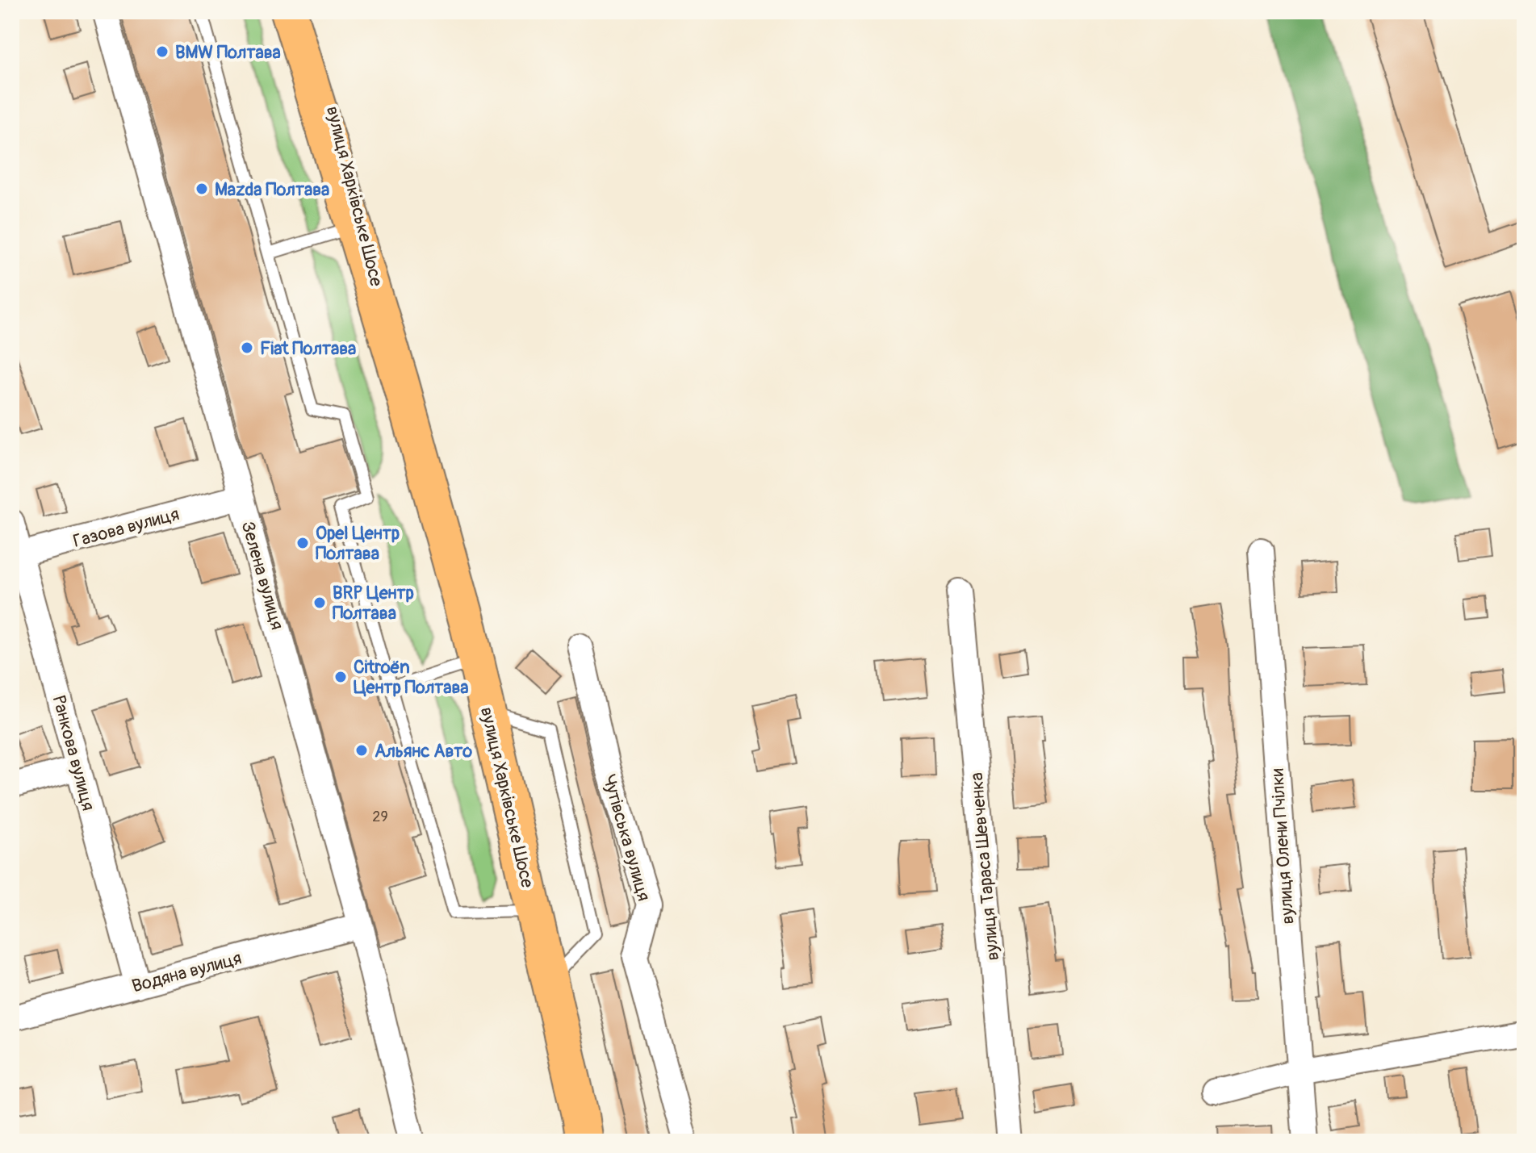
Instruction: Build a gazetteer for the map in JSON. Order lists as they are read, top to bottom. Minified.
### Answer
{"streets":{"highway":["вулиця Харківське Шосе"],"street":["Газова вулиця","Зелена вулиця","Ранкова вулиця","Чутівська вулиця","вулиця Олени Пчілки","вулиця Тараса Шевченка","Водяна вулиця"]},"crossings":[["Газова вулиця","Зелена вулиця"],["Газова вулиця","Ранкова вулиця"],["Зелена вулиця","Водяна вулиця"],["Ранкова вулиця","Водяна вулиця"]],"places":["BMW Полтава","Mazda Полтава","Fiat Полтава","Opel Центр Полтава","BRP Центр Полтава","Citroën Центр Полтава","Альянс Авто"],"house_numbers":["29"]}
